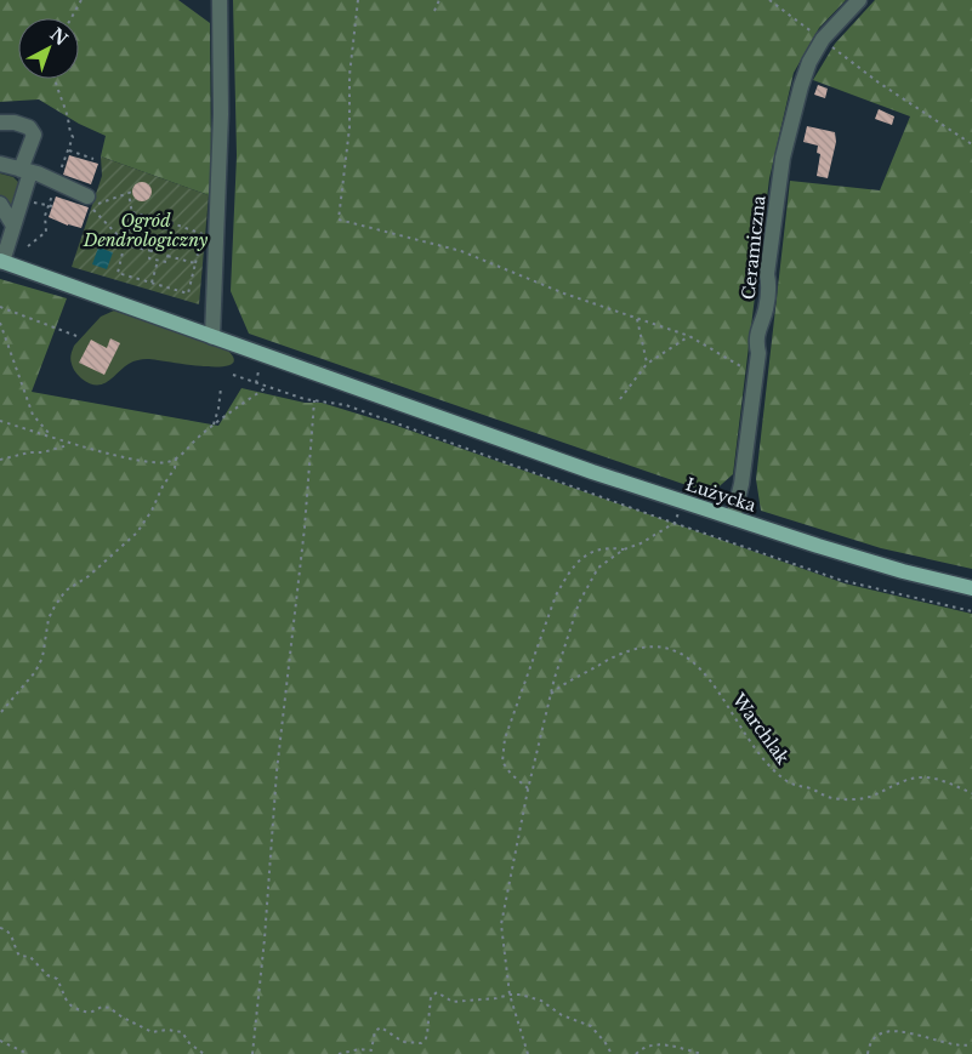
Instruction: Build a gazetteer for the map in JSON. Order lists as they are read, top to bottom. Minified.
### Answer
{"streets":{"main road":["Łużycka"],"street":["Ceramiczna"],"path":["Warchlak"]},"crossings":[["Ceramiczna","Łużycka"]],"parks":["Ogród Dendrologiczny"],"north":"top right"}
